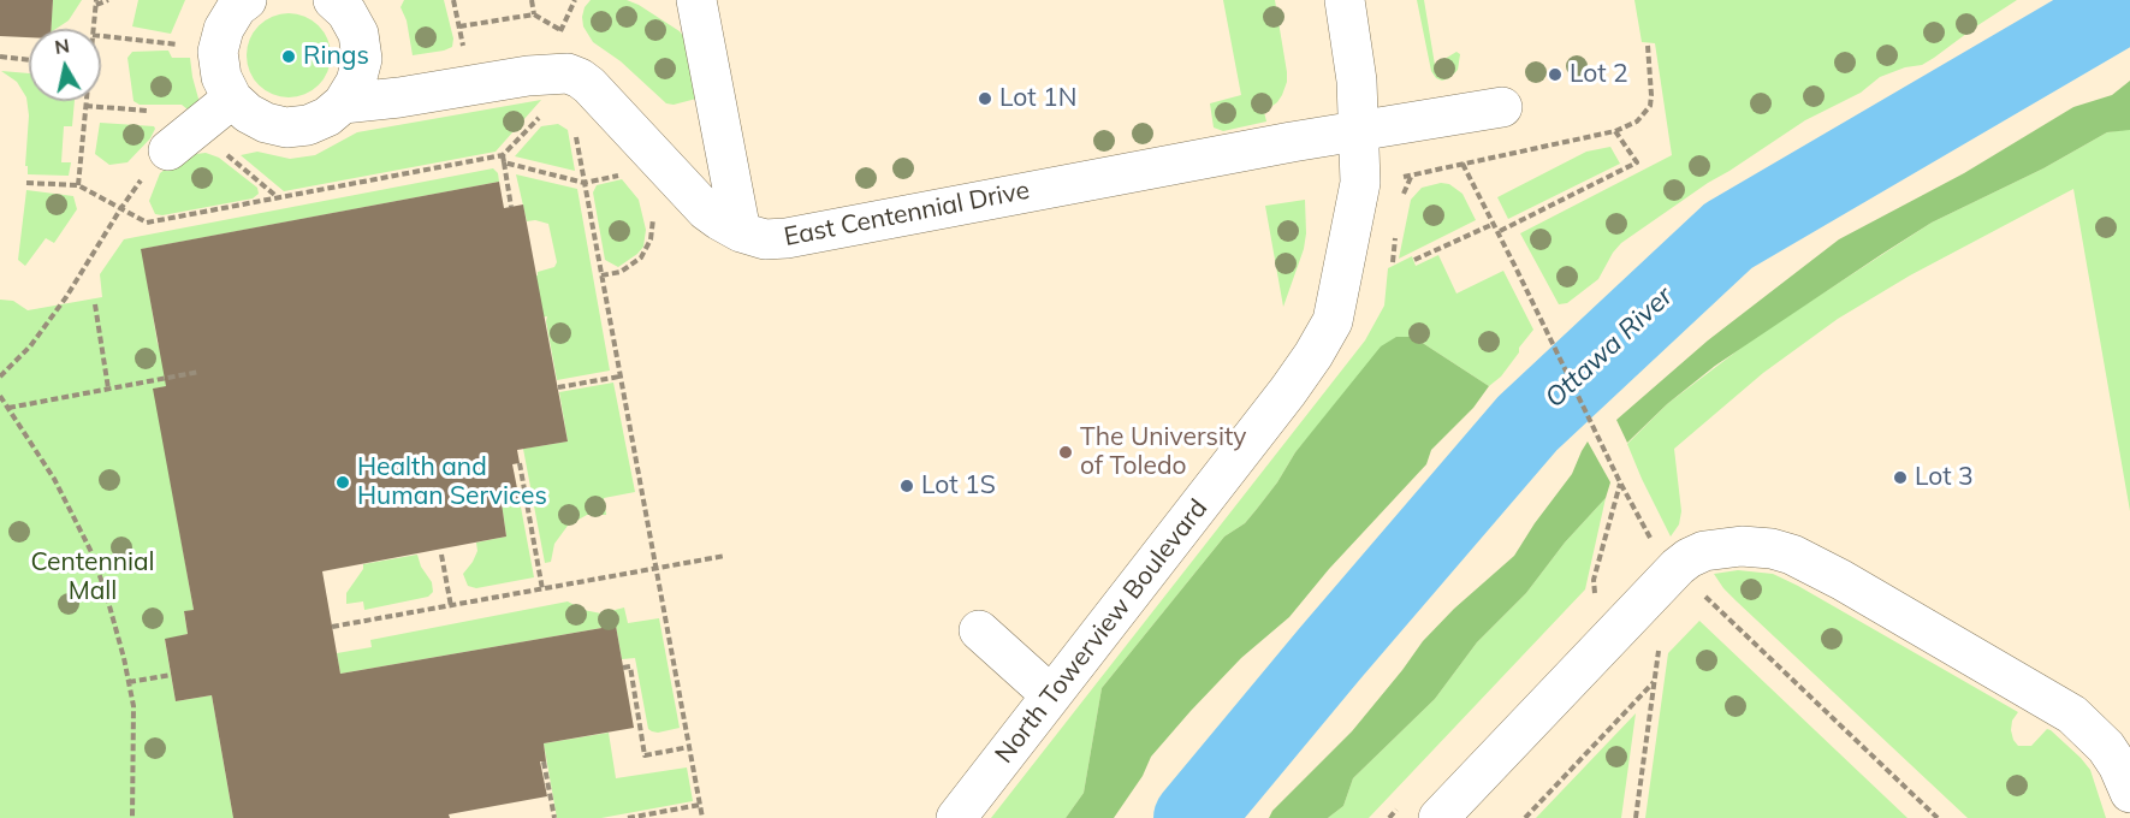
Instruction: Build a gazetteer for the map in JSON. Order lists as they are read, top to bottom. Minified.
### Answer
{"streets":{"street":["East Centennial Drive","North Towerview Boulevard"]},"crossings":[["East Centennial Drive","North Towerview Boulevard"]],"water":["Ottawa River"],"parks":["Centennial Mall"],"places":["Rings","Lot 2","Lot 1N","The University of Toledo","Lot 3","Health and Human Services","Lot 1S"],"north":"top"}
